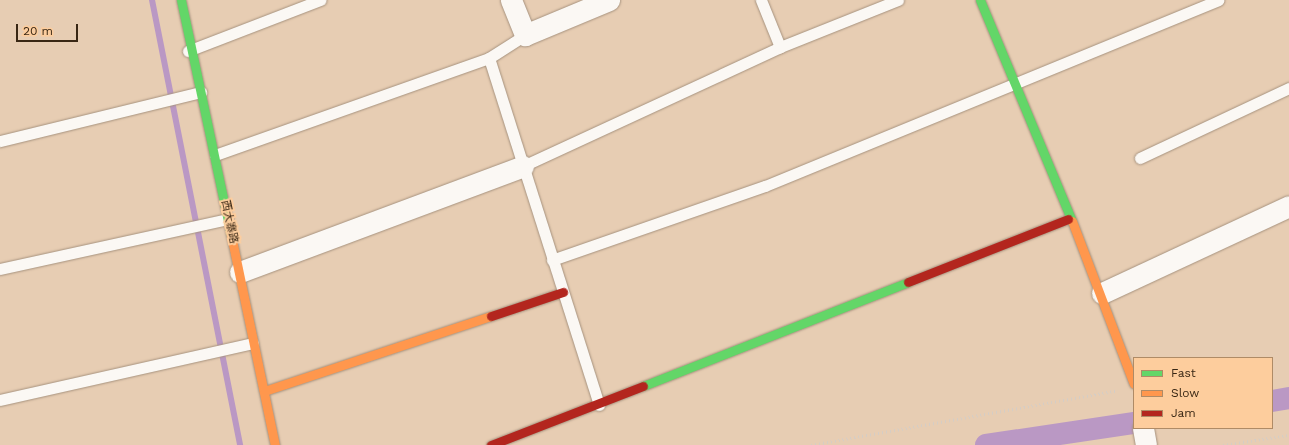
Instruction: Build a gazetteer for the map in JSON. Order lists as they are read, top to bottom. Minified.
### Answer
{"streets":{"street":["西大寨路"]},"legend":["Fast","Slow","Jam"],"scale_bar":"20 m"}
